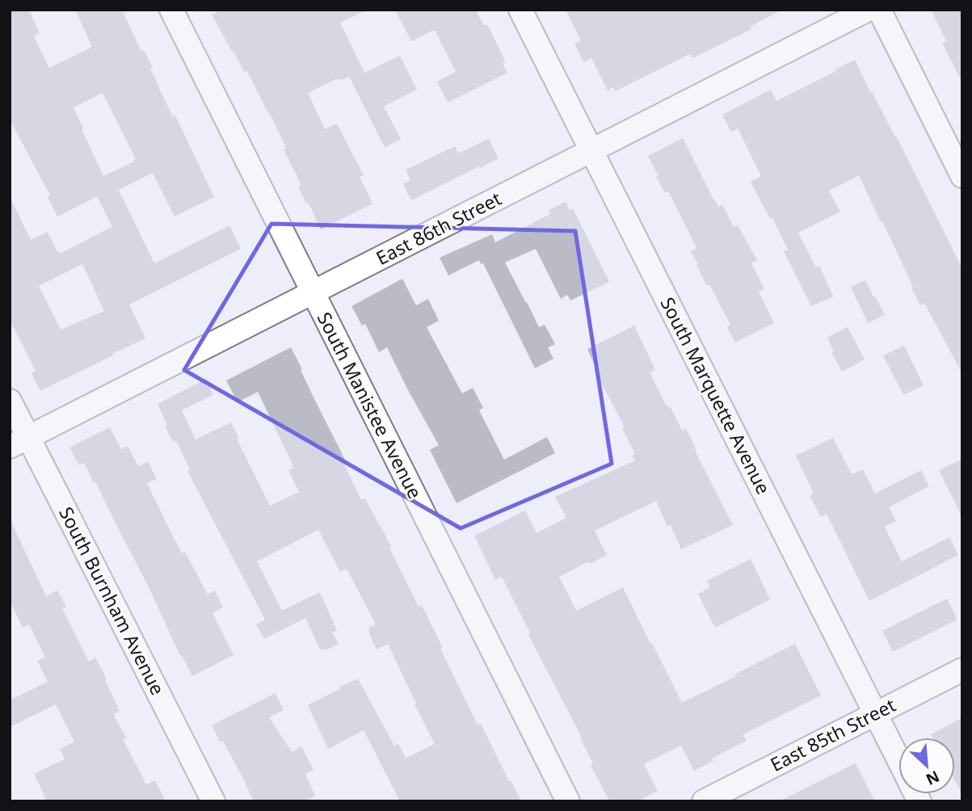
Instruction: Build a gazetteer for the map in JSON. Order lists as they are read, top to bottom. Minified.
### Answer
{"streets":{"street":["East 86th Street","South Marquette Avenue","South Manistee Avenue","South Burnham Avenue","East 85th Street"]},"crossings":[["East 86th Street","South Marquette Avenue"],["East 86th Street","South Manistee Avenue"],["East 86th Street","South Burnham Avenue"],["South Marquette Avenue","East 85th Street"]],"north":"bottom right"}
